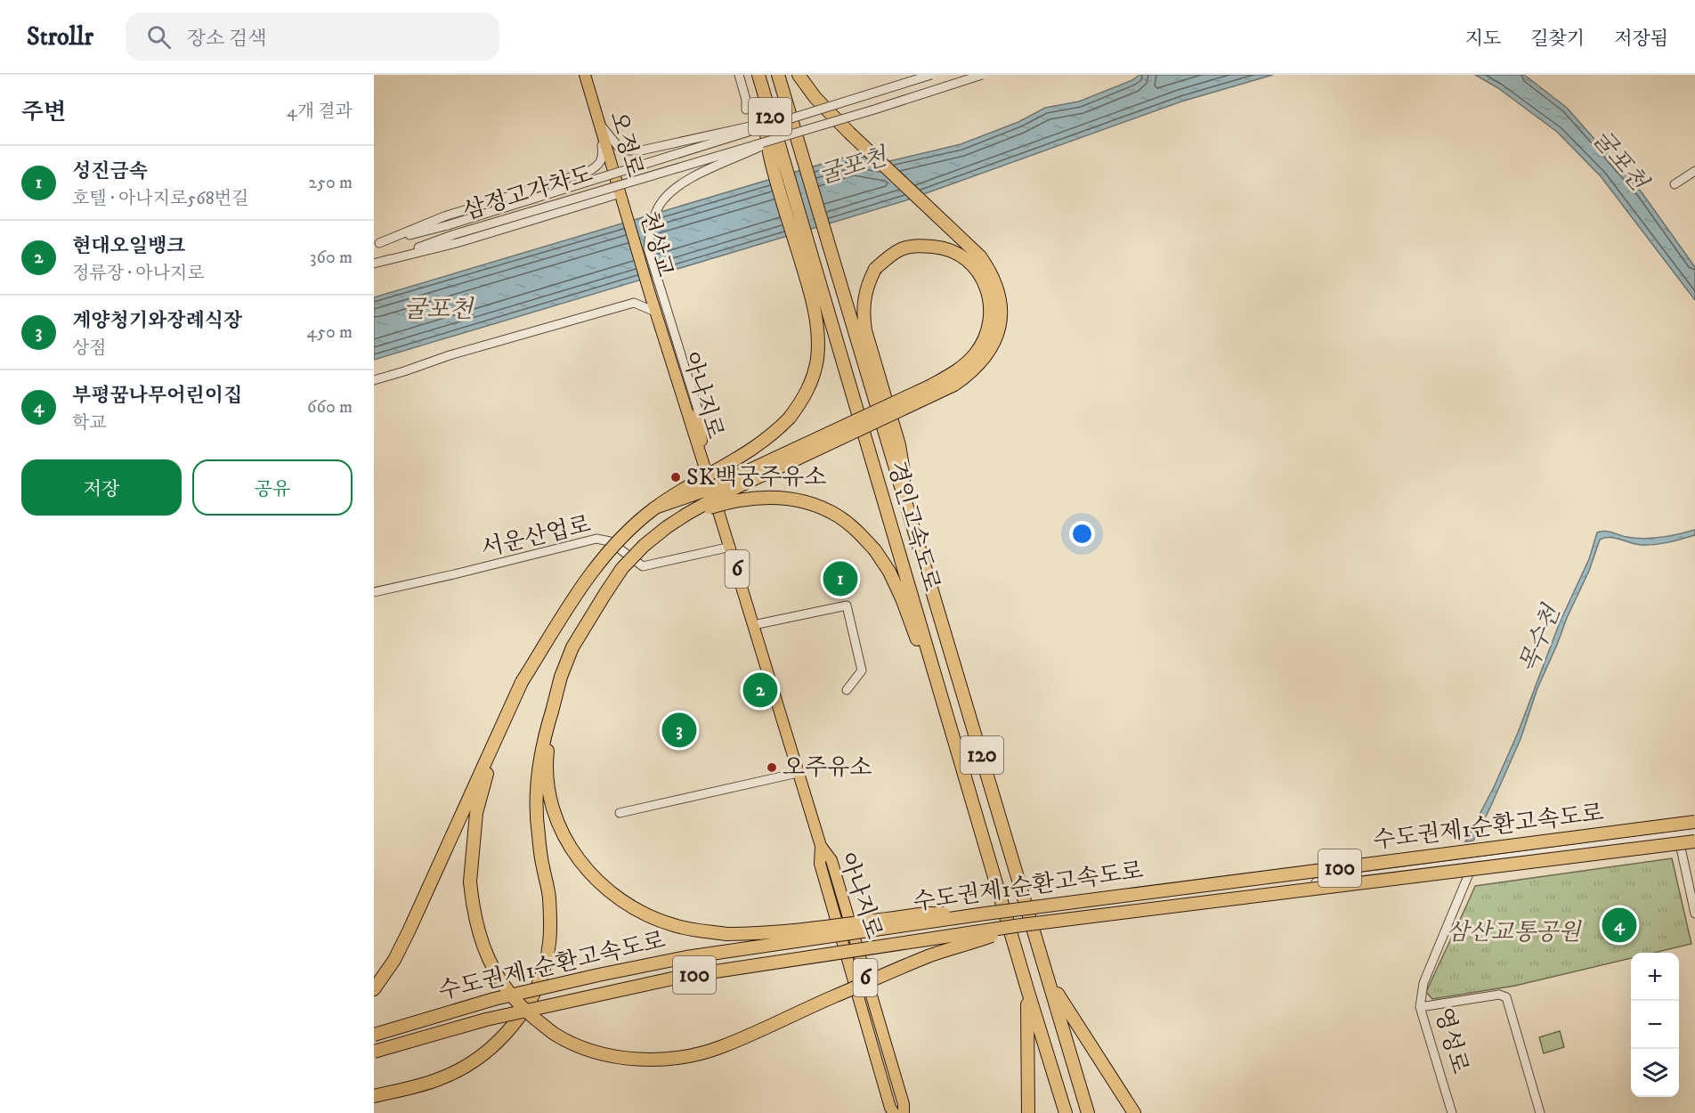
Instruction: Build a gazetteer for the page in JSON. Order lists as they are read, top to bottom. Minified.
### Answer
{"streets":{"highway":["120","경인고속도로","수도권제1순환고속도로","100"],"main road":["오정로","천상교","아나지로","6"],"street":["삼정고가차도","서운산업로","영성로"]},"crossings":[["오정로","천상교"],["천상교","아나지로"],["아나지로","서운산업로"]],"water":["굴포천","목수천"],"parks":["삼산교통공원"],"places":["SK백궁주유소","오주유소"],"page":{"header":"Strollr","search":"장소 검색","nav":["지도","길찾기","저장됨"],"heading":["주변","4개 결과"],"list":[{"mark":"1","name":"성진금속","note":"호텔 · 아나지로568번길","value":"250 m"},{"mark":"2","name":"현대오일뱅크","note":"정류장 · 아나지로","value":"360 m"},{"mark":"3","name":"계양청기와장례식장","note":"상점","value":"450 m"},{"mark":"4","name":"부평꿈나무어린이집","note":"학교","value":"660 m"}],"buttons":["저장","공유"],"pins":["1","2","3","4"],"map_buttons":["+","−"]}}
